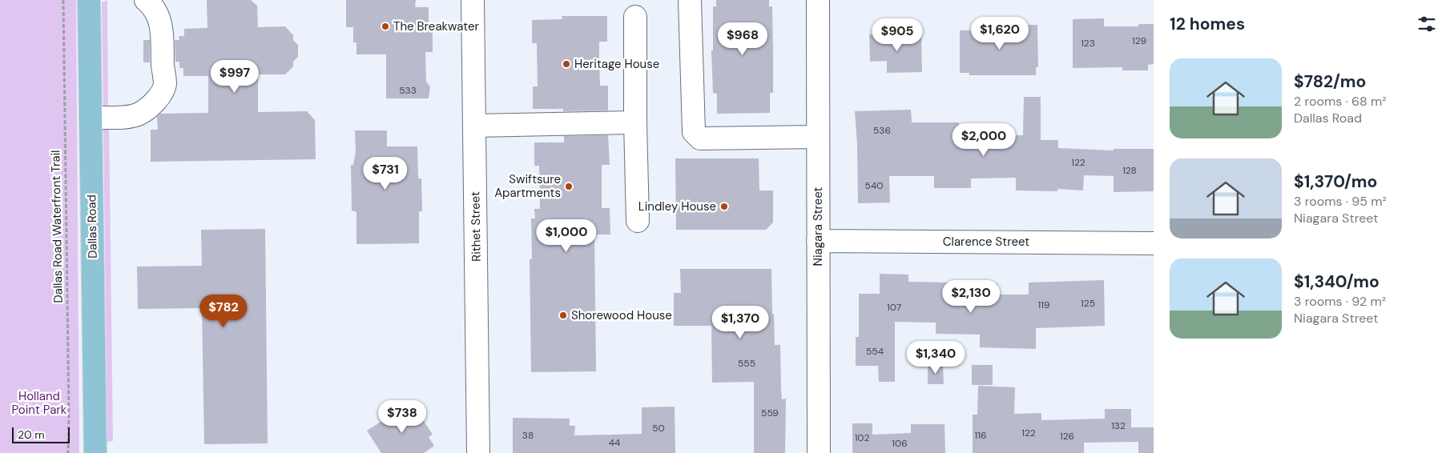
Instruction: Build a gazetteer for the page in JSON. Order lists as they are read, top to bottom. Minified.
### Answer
{"streets":{"main road":["Dallas Road"],"street":["Rithet Street","Niagara Street","Clarence Street"],"path":["Dallas Road Waterfront Trail"]},"crossings":[["Niagara Street","Clarence Street"]],"parks":["Holland Point Park"],"places":["The Breakwater","Heritage House","Swiftsure Apartments","Lindley House","Shorewood House"],"house_numbers":["129","123","533","536","122","128","540","125","119","107","554","555","559","132","50","122","38","116","126","102","44","106"],"scale_bar":"20 m","page":{"heading":"12 homes","price":["$1,620","$905","$968","$997","$2,000","$731","$1,000","$2,130","$782","$1,370","$1,340","$738"],"list":[{"name":"$782/mo","note":"2 rooms · 68 m² · Dallas Road"},{"name":"$1,370/mo","note":"3 rooms · 95 m² · Niagara Street"},{"name":"$1,340/mo","note":"3 rooms · 92 m² · Niagara Street"}],"scale":"20 m"}}
